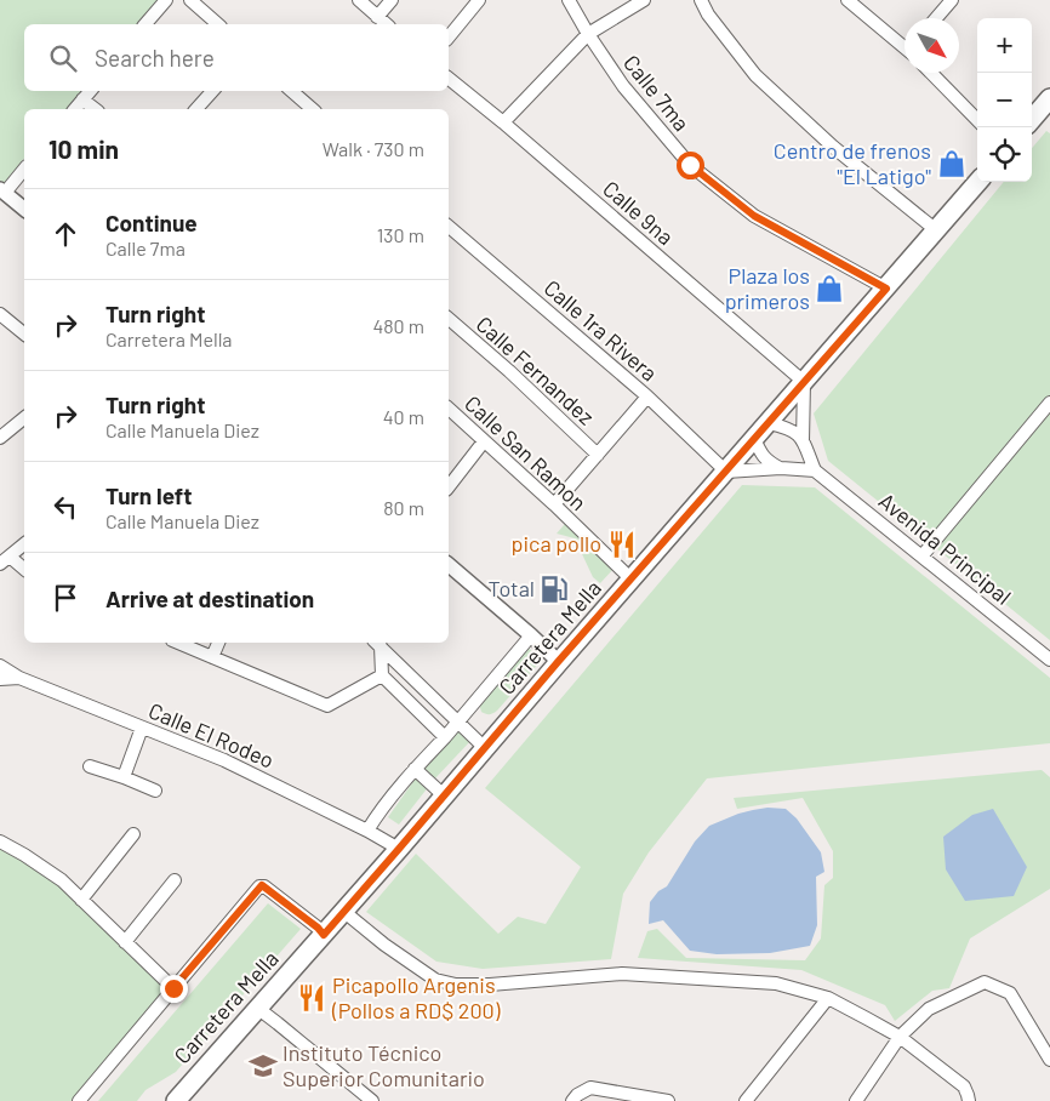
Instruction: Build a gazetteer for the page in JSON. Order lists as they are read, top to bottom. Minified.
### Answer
{"streets":{"main road":["Carretera Mella"],"street":["Calle 7ma","Calle 9na","Calle 1ra Rivera","Calle Fernandez","Calle San Ramon","Avenida Principal","Calle El Rodeo"]},"crossings":[["Calle 7ma","Carretera Mella"],["Calle 9na","Carretera Mella"],["Calle 1ra Rivera","Carretera Mella"],["Calle San Ramon","Carretera Mella"],["Carretera Mella","Calle El Rodeo"]],"places":{"shop":["Centro de frenos \"El Latigo\"","Plaza los primeros"],"restaurant":["pica pollo","Picapollo Argenis (Pollos a RD$ 200)"],"fuel station":["Total"],"school or university":["Instituto Técnico Superior Comunitario"]},"north":"bottom right","page":{"map_buttons":["+","−"],"search":"Search here","heading":["10 min","Walk · 730 m"],"list":[["Continue","Calle 7ma","130 m"],["Turn right","Carretera Mella","480 m"],["Turn right","Calle Manuela Diez","40 m"],["Turn left","Calle Manuela Diez","80 m"],"Arrive at destination"]}}
